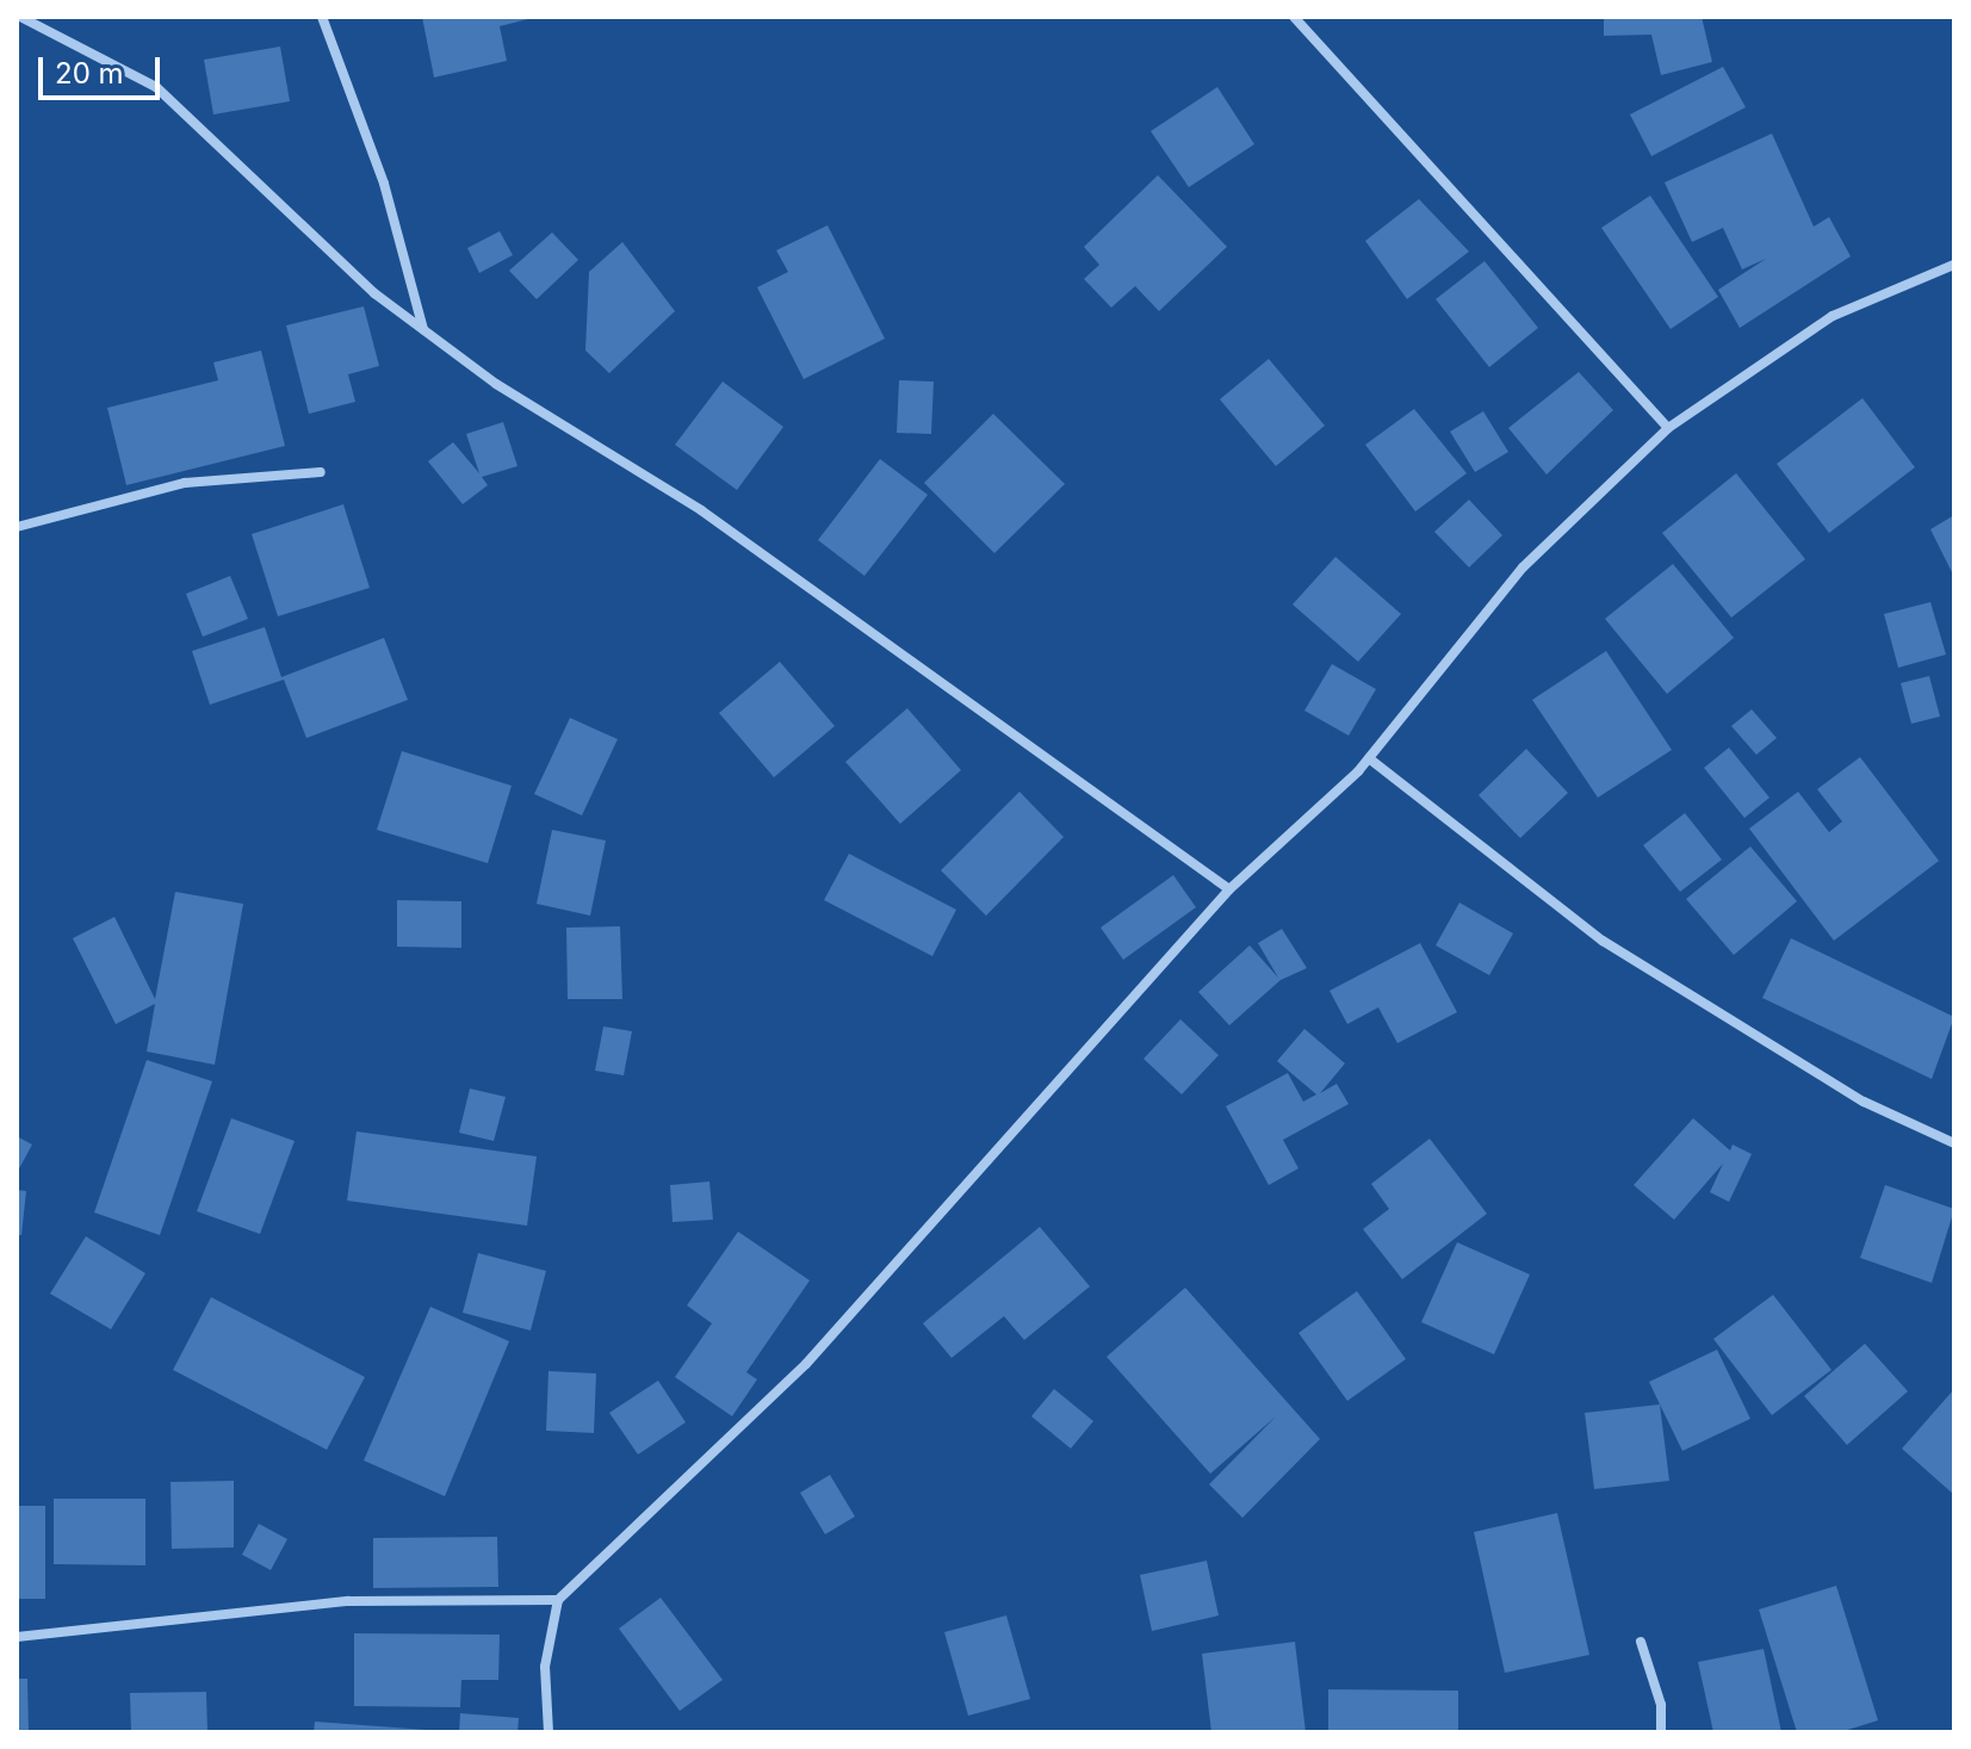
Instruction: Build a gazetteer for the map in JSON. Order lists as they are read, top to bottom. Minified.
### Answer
{"scale_bar":"20 m"}
